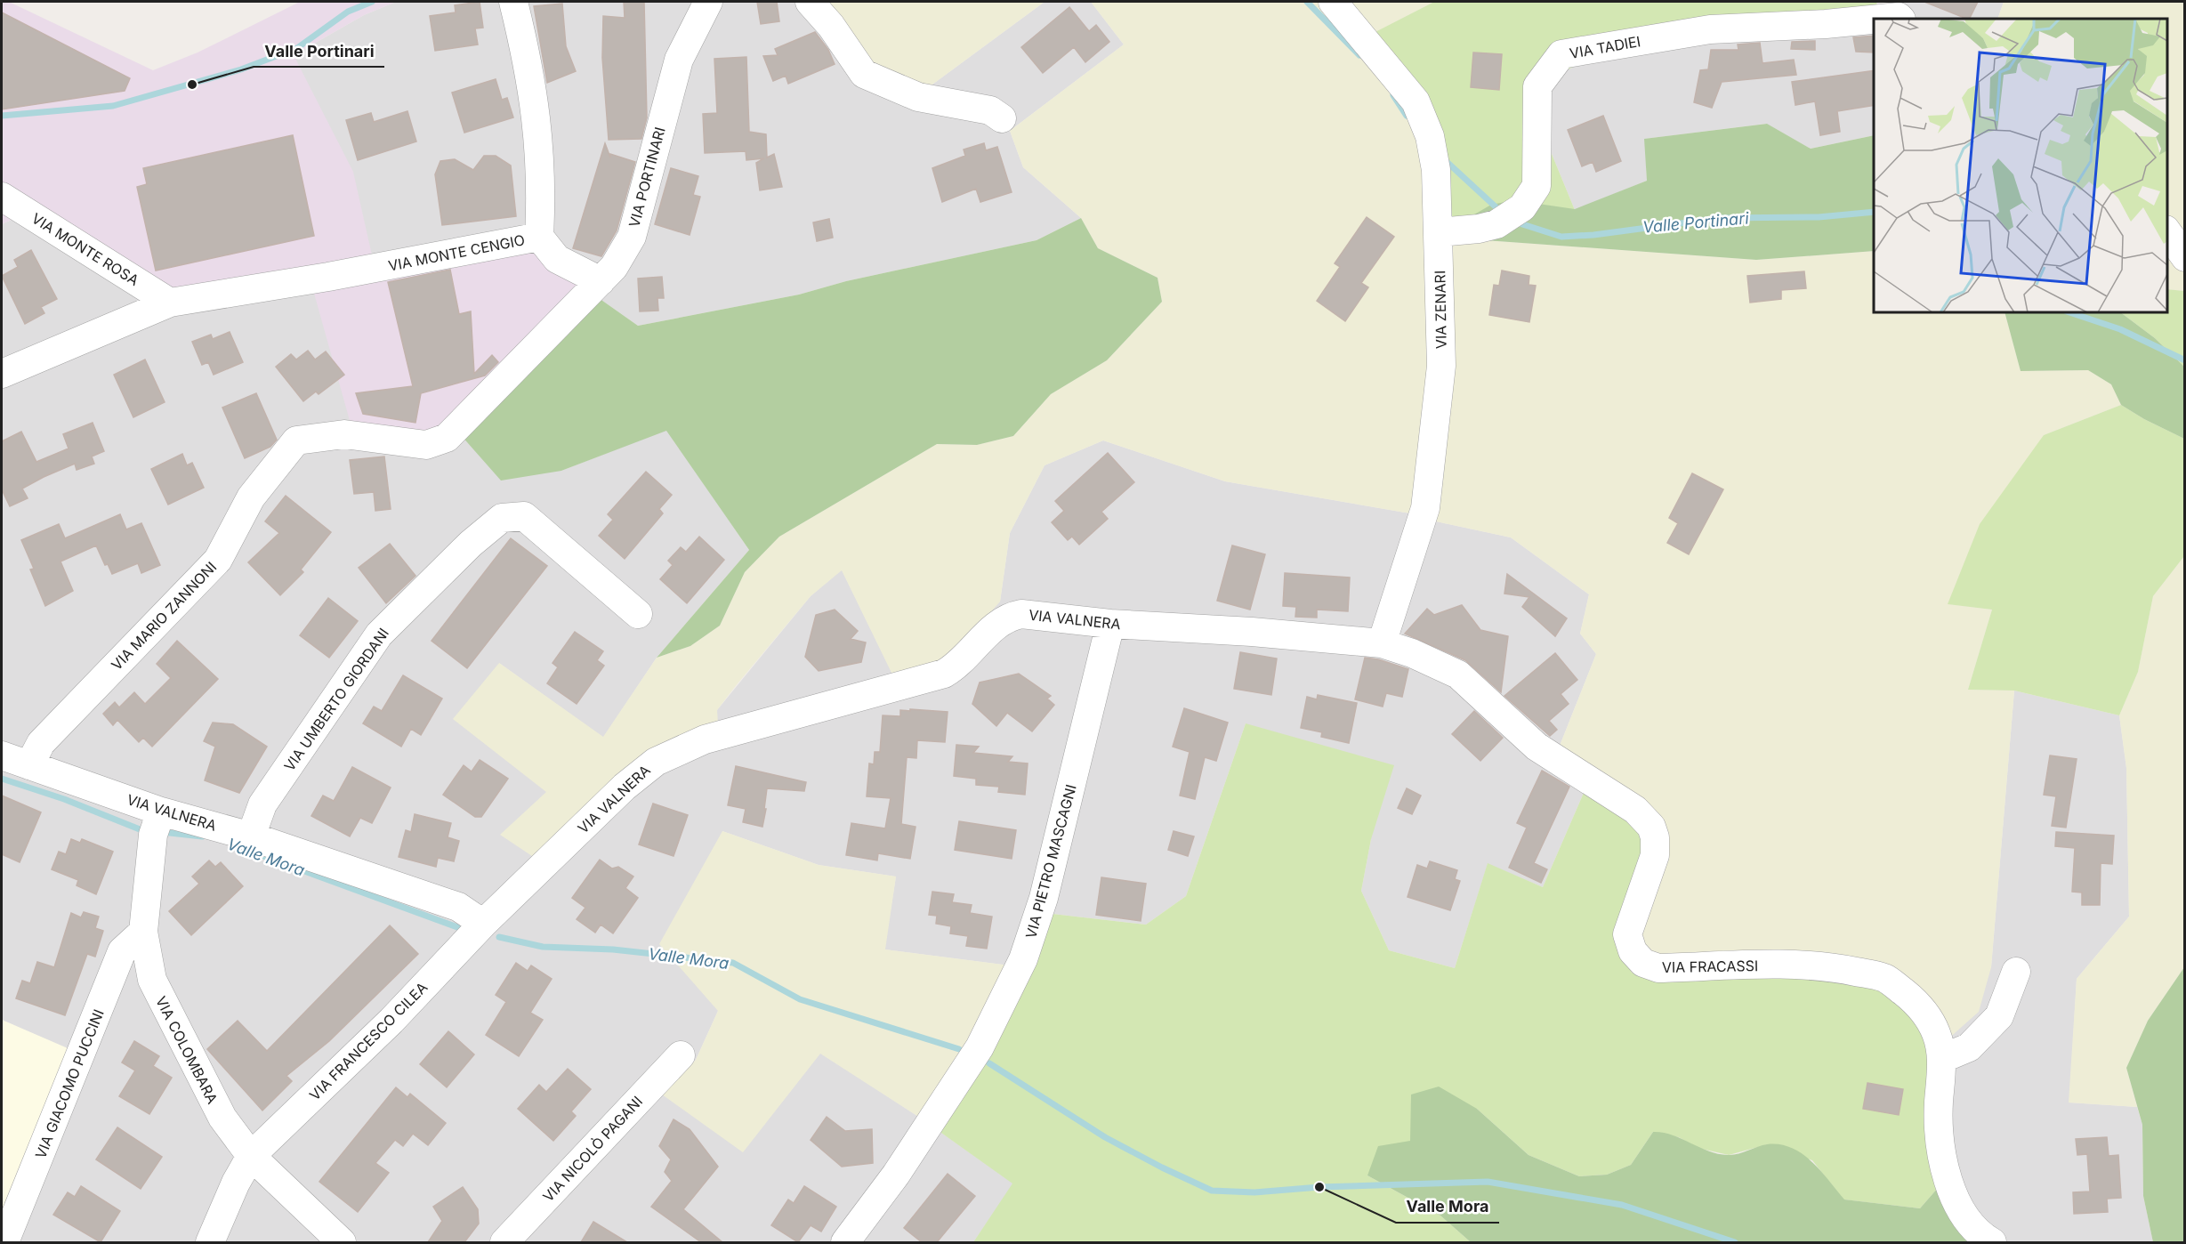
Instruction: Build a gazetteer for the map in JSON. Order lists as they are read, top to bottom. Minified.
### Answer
{"streets":{"street":["VIA TADIEI","VIA PORTINARI","VIA MONTE ROSA","VIA MONTE CENGIO","VIA ZENARI","VIA MARIO ZANNONI","VIA VALNERA","VIA UMBERTO GIORDANI","VIA PIETRO MASCAGNI","VIA FRACASSI","VIA FRANCESCO CILEA","VIA COLOMBARA","VIA GIACOMO PUCCINI","VIA NICOLÒ PAGANI"]},"crossings":[["VIA TADIEI","VIA ZENARI"],["VIA PORTINARI","VIA MARIO ZANNONI"],["VIA MONTE ROSA","VIA MONTE CENGIO"],["VIA ZENARI","VIA VALNERA"],["VIA ZENARI","VIA FRACASSI"],["VIA MARIO ZANNONI","VIA VALNERA"],["VIA VALNERA","VIA UMBERTO GIORDANI"],["VIA VALNERA","VIA PIETRO MASCAGNI"],["VIA VALNERA","VIA FRACASSI"],["VIA VALNERA","VIA FRANCESCO CILEA"],["VIA VALNERA","VIA COLOMBARA"],["VIA FRANCESCO CILEA","VIA COLOMBARA"],["VIA COLOMBARA","VIA GIACOMO PUCCINI"]],"water":["Valle Portinari","Valle Mora"],"places":["Valle Portinari","Valle Mora"]}
